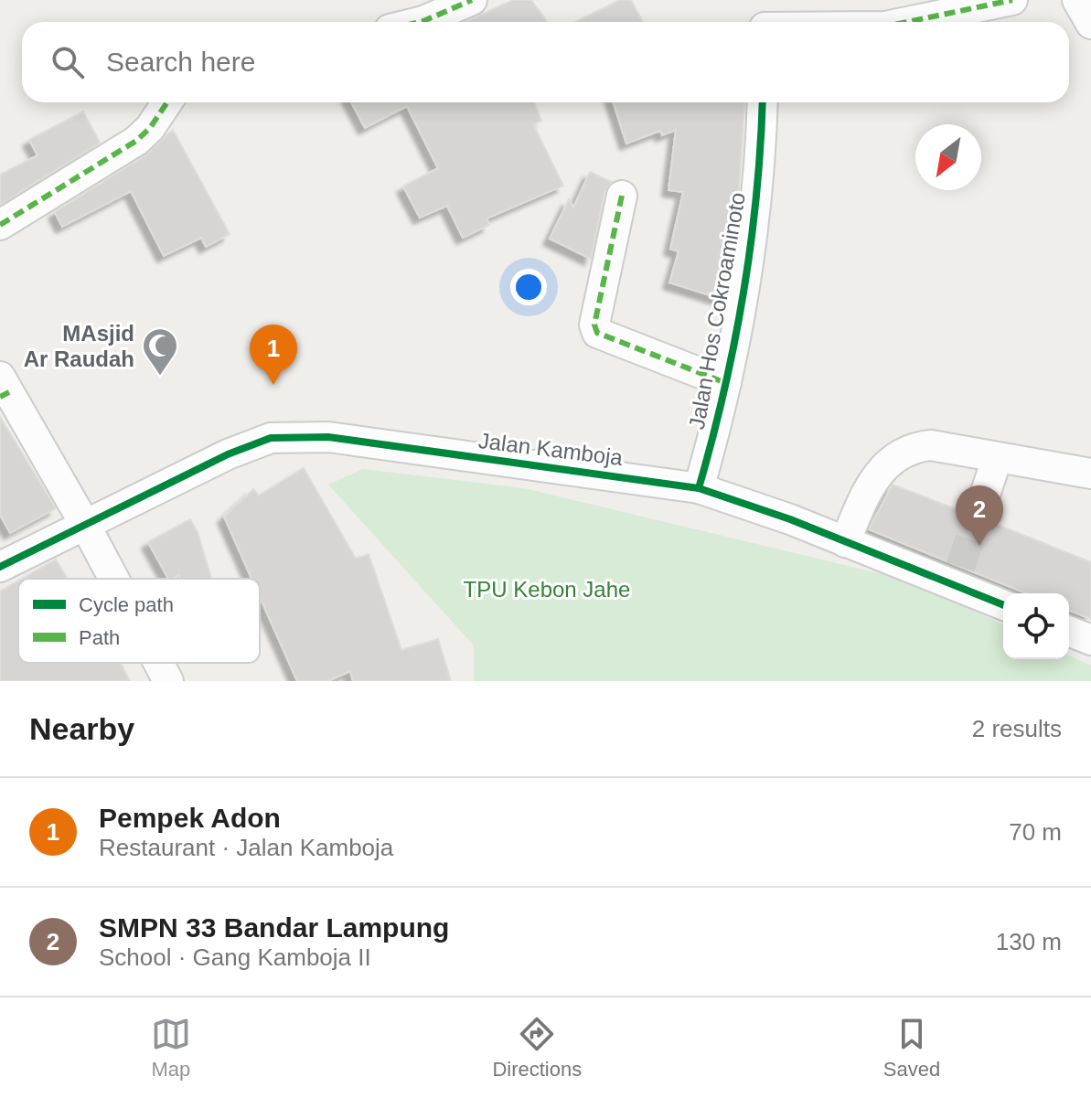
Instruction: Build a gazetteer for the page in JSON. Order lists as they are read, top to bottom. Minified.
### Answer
{"streets":{"street":["Jalan Hos Cokroaminoto","Jalan Kamboja"]},"crossings":[["Jalan Hos Cokroaminoto","Jalan Kamboja"]],"parks":["TPU Kebon Jahe"],"places":{"mosque":["MAsjid Ar Raudah"]},"legend":["Cycle path","Path"],"north":"bottom left","page":{"search":"Search here","pins":["1","2"],"heading":["Nearby","2 results"],"list":[{"mark":"1","name":"Pempek Adon","note":"Restaurant · Jalan Kamboja","value":"70 m"},{"mark":"2","name":"SMPN 33 Bandar Lampung","note":"School · Gang Kamboja II","value":"130 m"}],"nav":["Map","Directions","Saved"]}}
